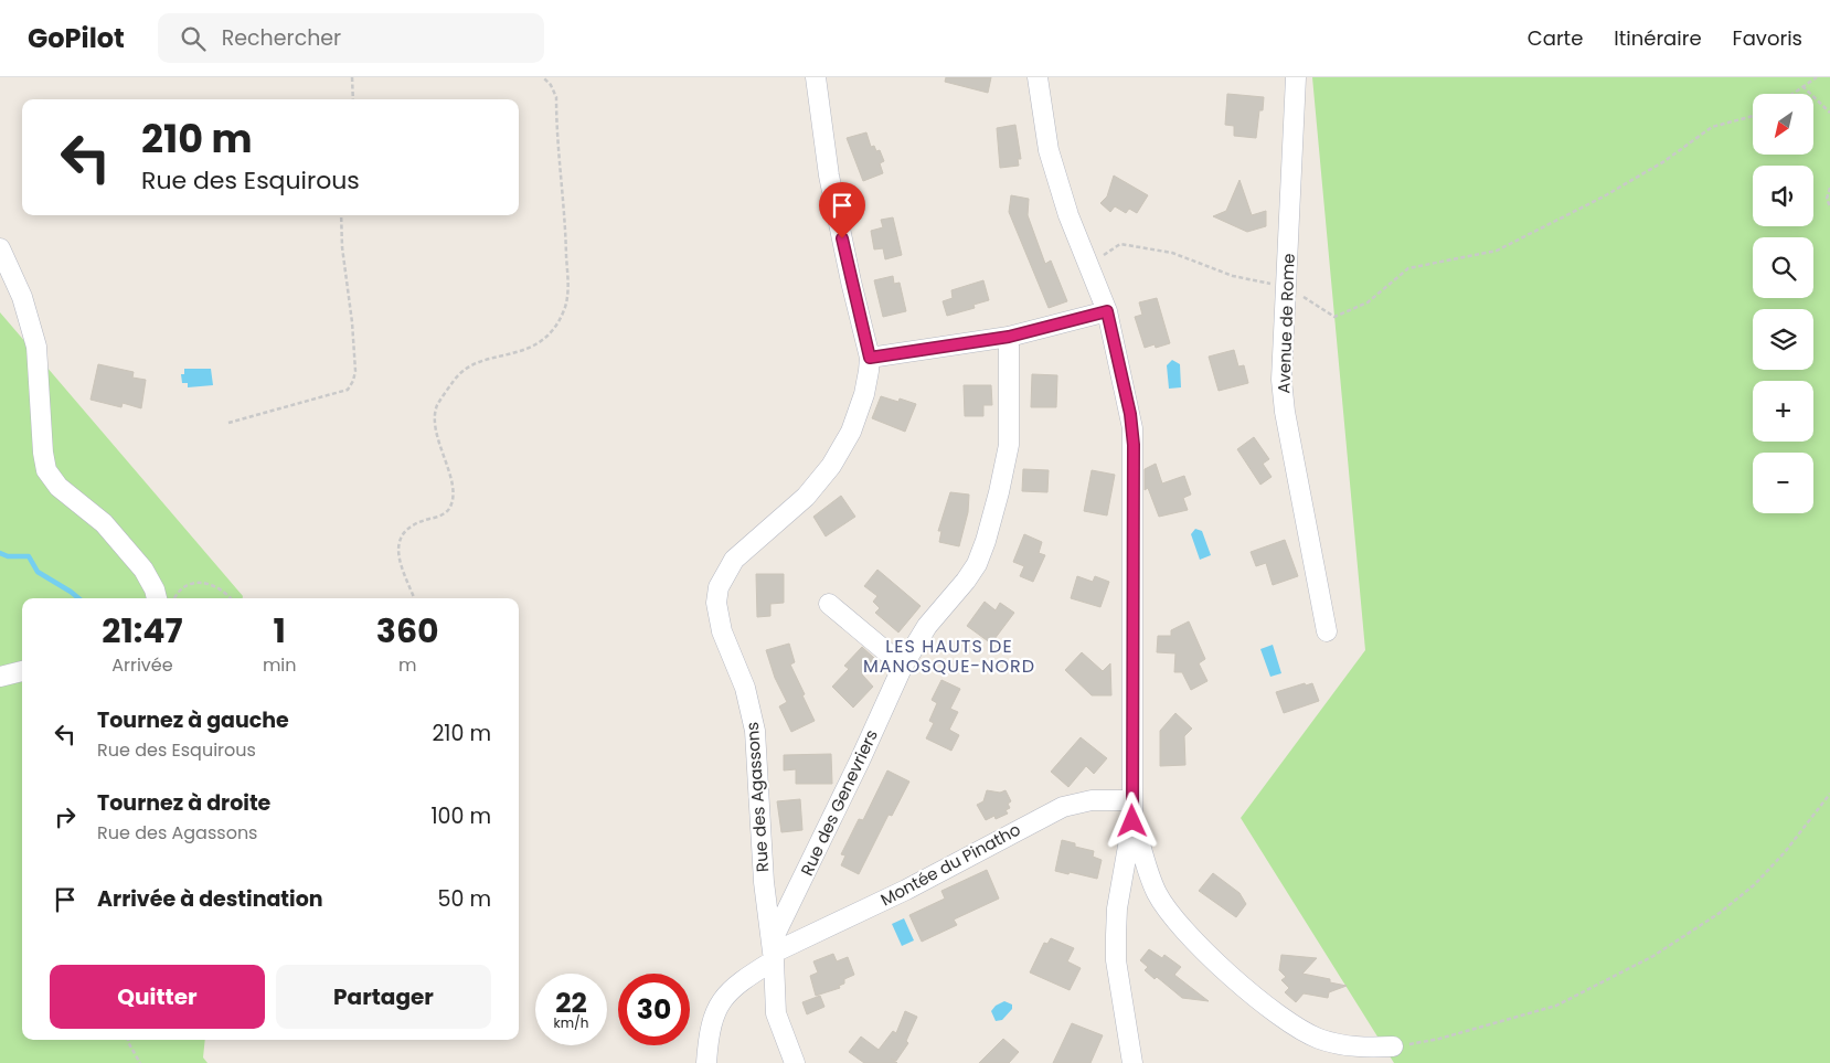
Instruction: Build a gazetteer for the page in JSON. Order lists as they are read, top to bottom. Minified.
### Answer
{"streets":{"street":["Avenue de Rome","Rue des Agassons","Rue des Genevriers","Montée du Pinatho"]},"crossings":[["Rue des Agassons","Rue des Genevriers"],["Rue des Agassons","Montée du Pinatho"],["Rue des Genevriers","Montée du Pinatho"]],"districts":["LES HAUTS DE MANOSQUE-NORD"],"north":"bottom left","page":{"header":"GoPilot","search":"Rechercher","nav":["Carte","Itinéraire","Favoris"],"map_buttons":["+","−"],"turn":["210 m","Rue des Esquirous"],"eta":["21:47","Arrivée","1","min","360","m"],"list":[{"name":"Tournez à gauche","note":"Rue des Esquirous","value":"210 m"},{"name":"Tournez à droite","note":"Rue des Agassons","value":"100 m"},{"name":"Arrivée à destination","value":"50 m"}],"buttons":["Quitter","Partager"],"speed":"22 km/h","limit":"30"}}
